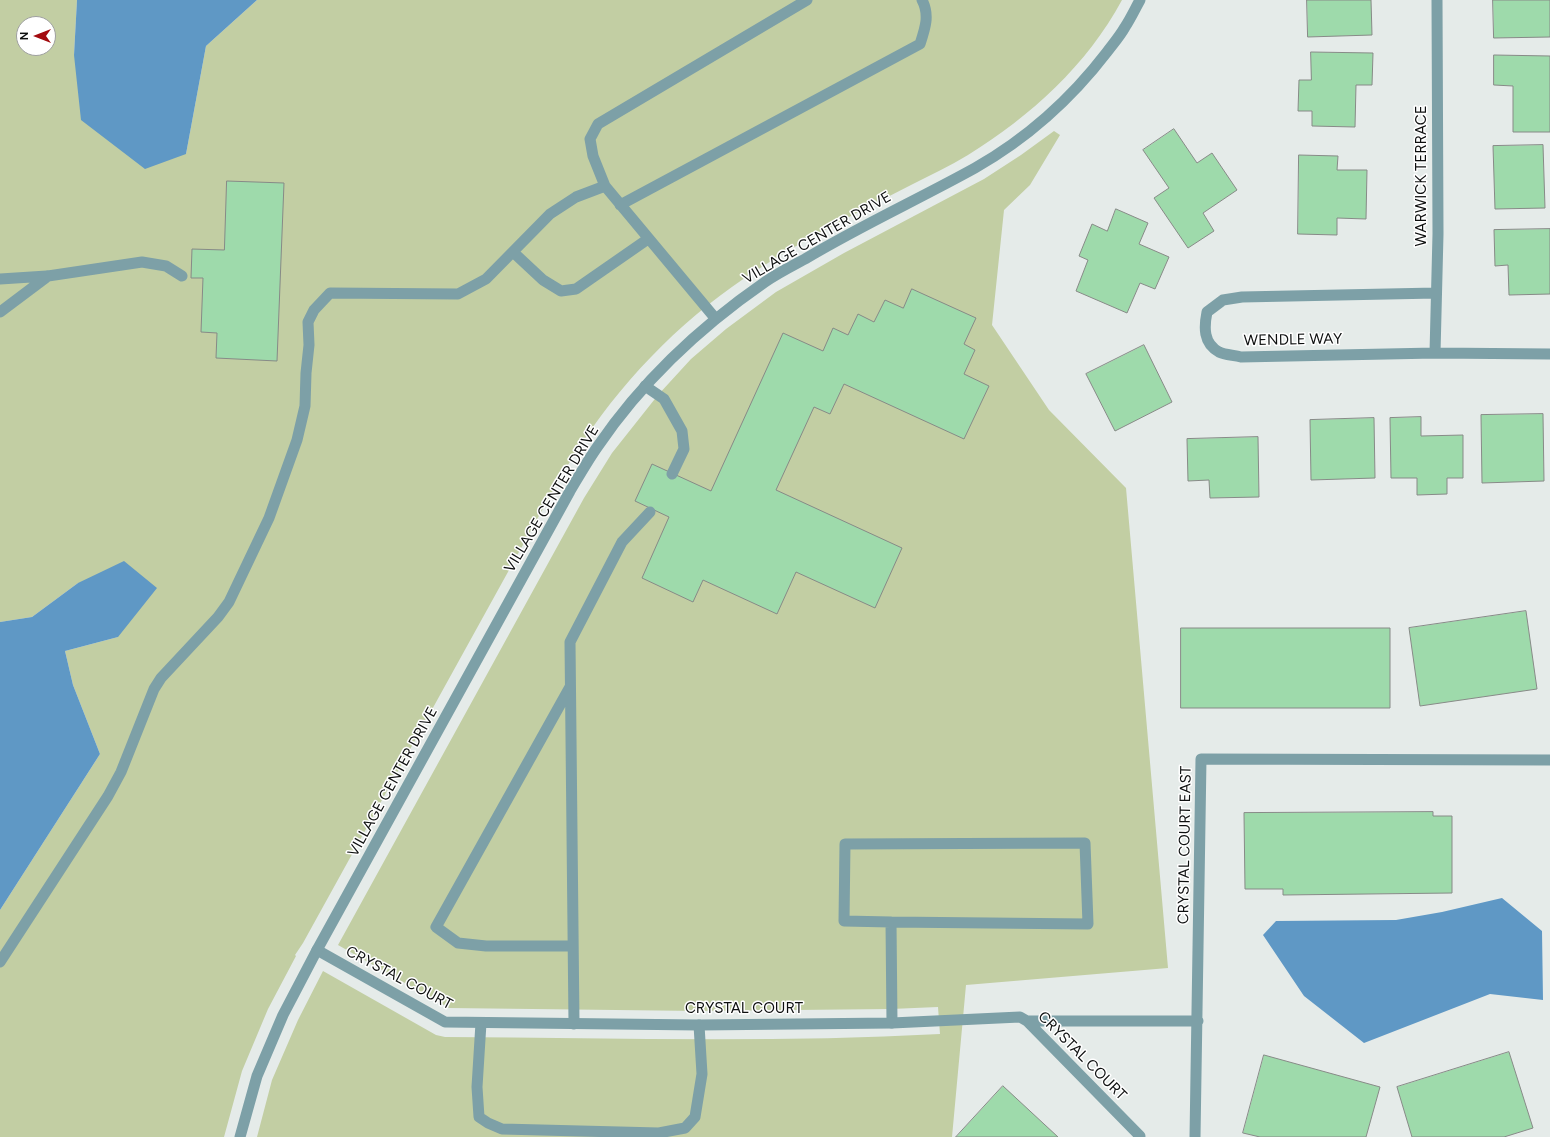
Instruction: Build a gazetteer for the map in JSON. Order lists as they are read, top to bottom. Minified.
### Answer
{"streets":{"street":["WARWICK TERRACE","VILLAGE CENTER DRIVE","WENDLE WAY","CRYSTAL COURT EAST","CRYSTAL COURT"]},"crossings":[["WARWICK TERRACE","WENDLE WAY"],["VILLAGE CENTER DRIVE","CRYSTAL COURT"]],"north":"left"}
